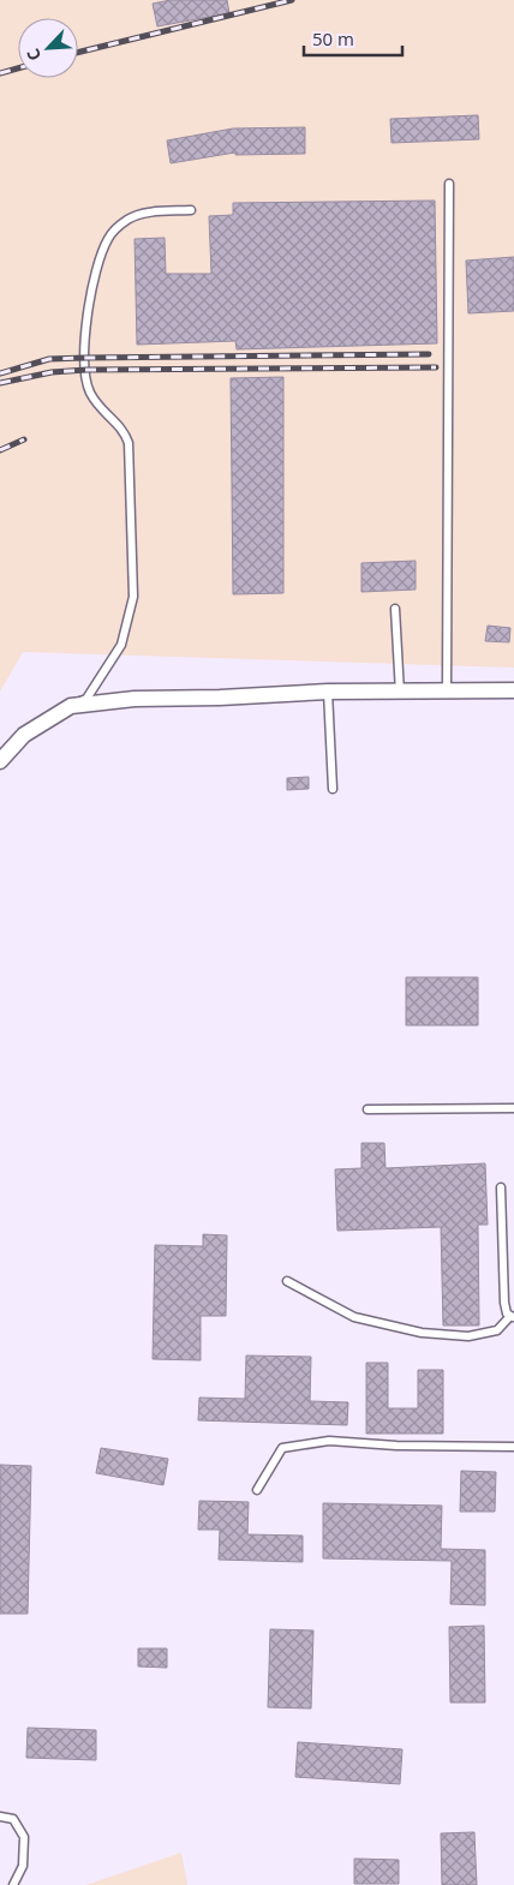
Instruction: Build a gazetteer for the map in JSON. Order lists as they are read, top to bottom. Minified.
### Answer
{"scale_bar":"50 m","north":"bottom left"}
